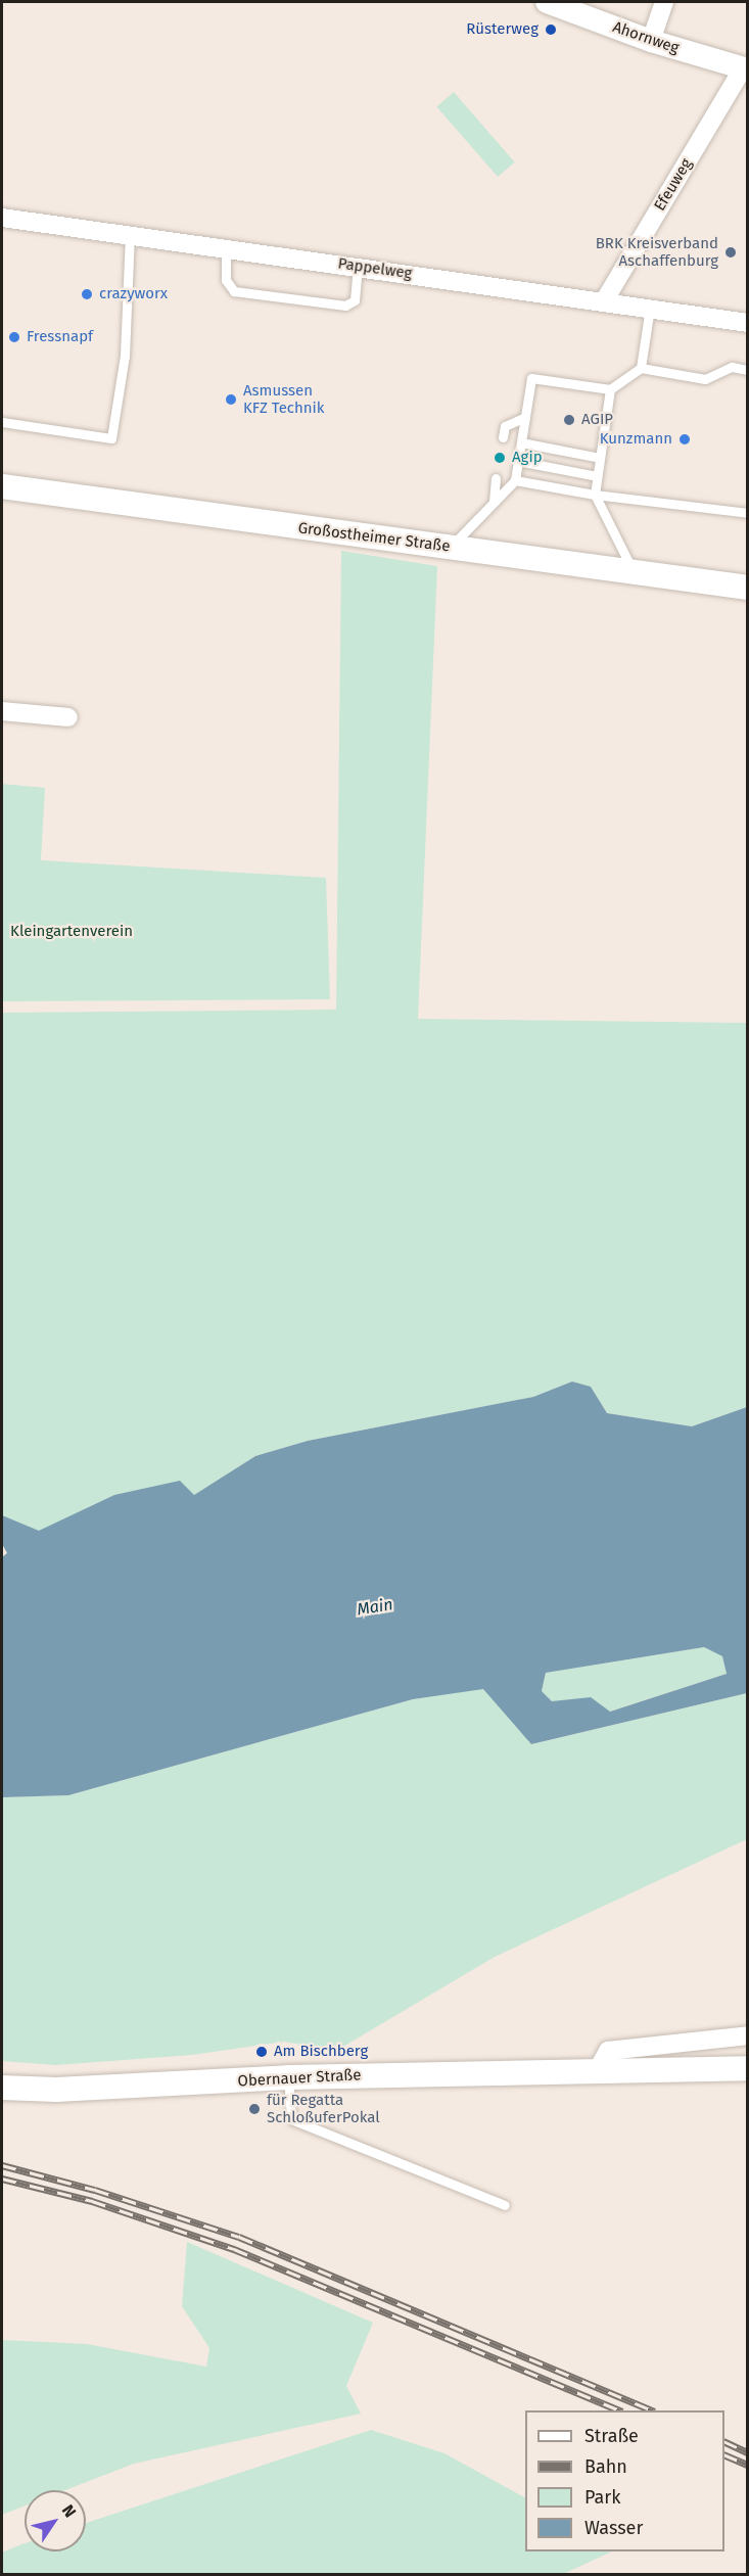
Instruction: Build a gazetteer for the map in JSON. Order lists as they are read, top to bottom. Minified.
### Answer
{"streets":{"main road":["Großostheimer Straße","Obernauer Straße"],"street":["Ahornweg","Efeuweg","Pappelweg"]},"crossings":[["Ahornweg","Efeuweg"],["Efeuweg","Pappelweg"]],"water":["Main"],"parks":["Kleingartenverein"],"places":["Rüsterweg","BRK Kreisverband Aschaffenburg","crazyworx","Fressnapf","Asmussen KFZ Technik","AGIP","Kunzmann","Agip","Am Bischberg","für Regatta SchloßuferPokal"],"legend":["Straße","Bahn","Park","Wasser"],"north":"top right"}
